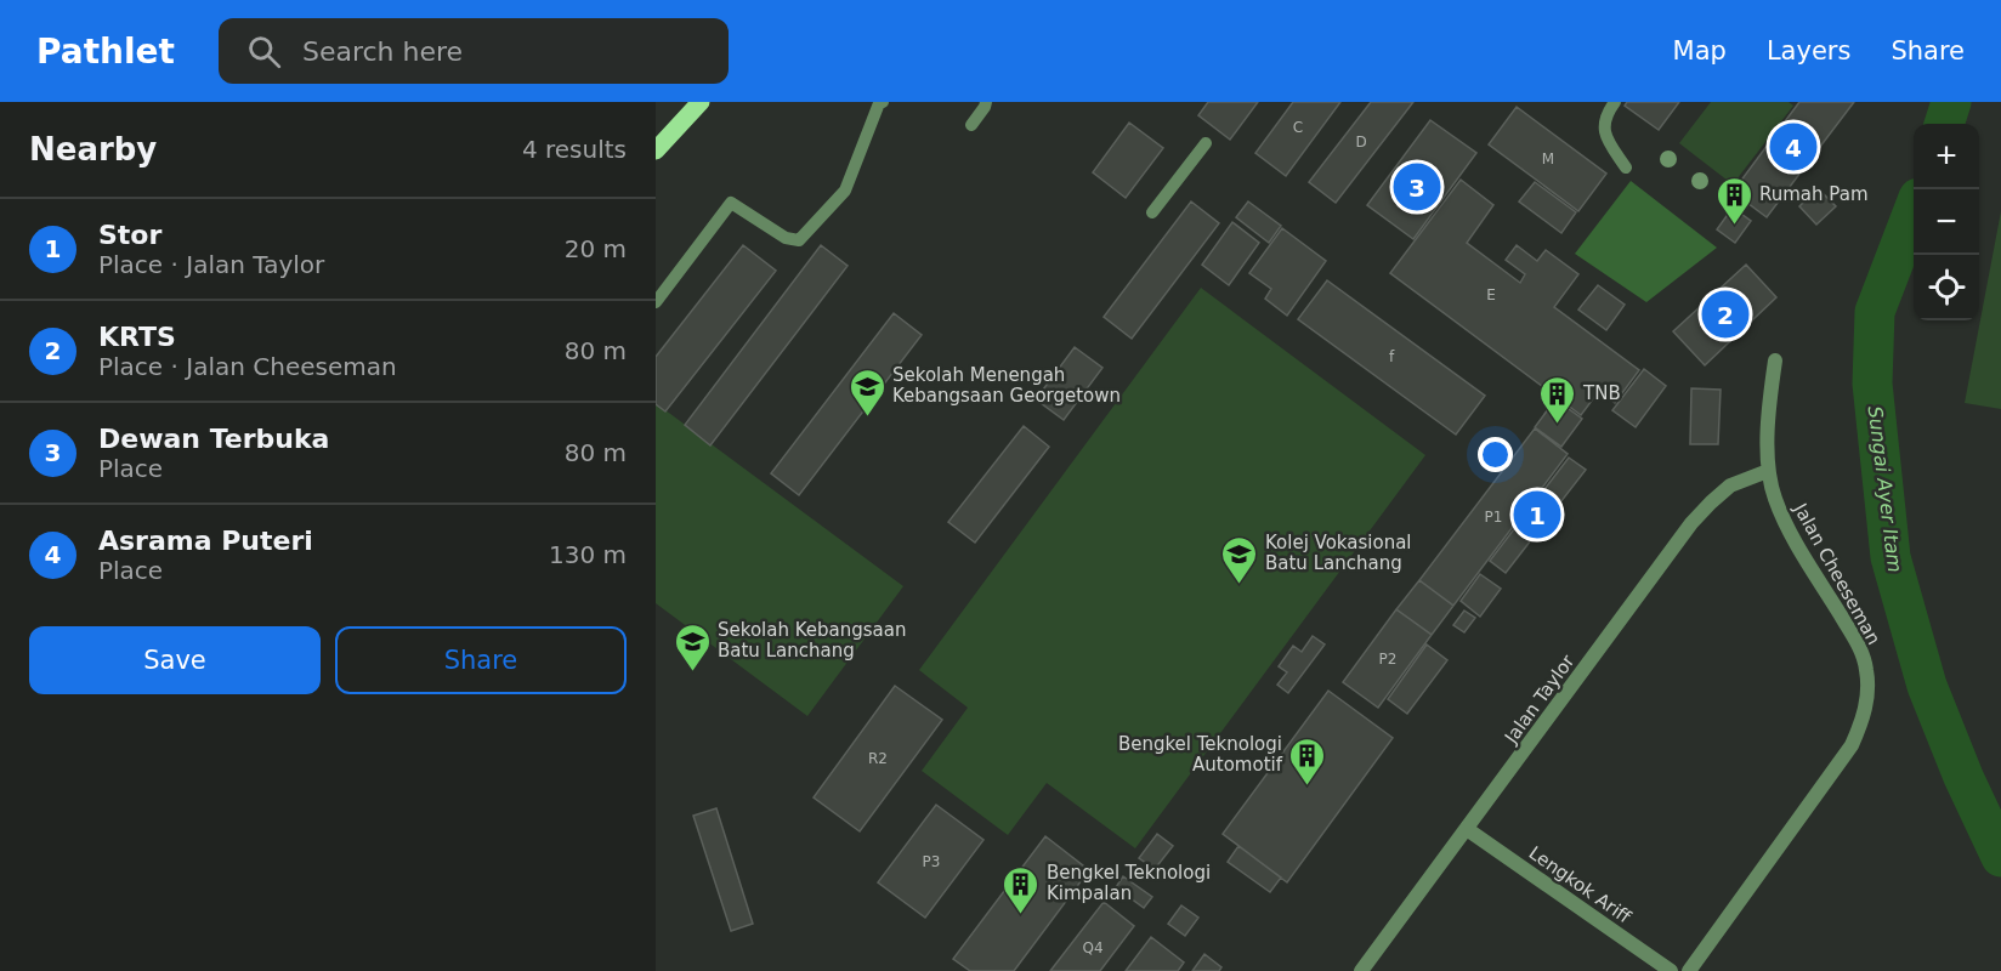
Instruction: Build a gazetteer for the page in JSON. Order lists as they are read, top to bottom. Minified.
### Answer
{"streets":{"street":["Jalan Cheeseman","Jalan Taylor","Lengkok Ariff"]},"crossings":[["Jalan Cheeseman","Jalan Taylor"],["Jalan Taylor","Lengkok Ariff"]],"water":["Sungai Ayer Itam"],"places":{"building":["Rumah Pam","TNB","Bengkel Teknologi Automotif","Bengkel Teknologi Kimpalan"],"school or university":["Sekolah Menengah Kebangsaan Georgetown","Kolej Vokasional Batu Lanchang","Sekolah Kebangsaan Batu Lanchang"]},"house_numbers":["C","D","M","E","f","P1","P2","R2","P3","Q4"],"page":{"header":"Pathlet","search":"Search here","nav":["Map","Layers","Share"],"heading":["Nearby","4 results"],"pins":["4","3","2","1"],"map_buttons":["+","−"],"list":[{"mark":"1","name":"Stor","note":"Place · Jalan Taylor","value":"20 m"},{"mark":"2","name":"KRTS","note":"Place · Jalan Cheeseman","value":"80 m"},{"mark":"3","name":"Dewan Terbuka","note":"Place","value":"80 m"},{"mark":"4","name":"Asrama Puteri","note":"Place","value":"130 m"}],"buttons":["Save","Share"]}}
